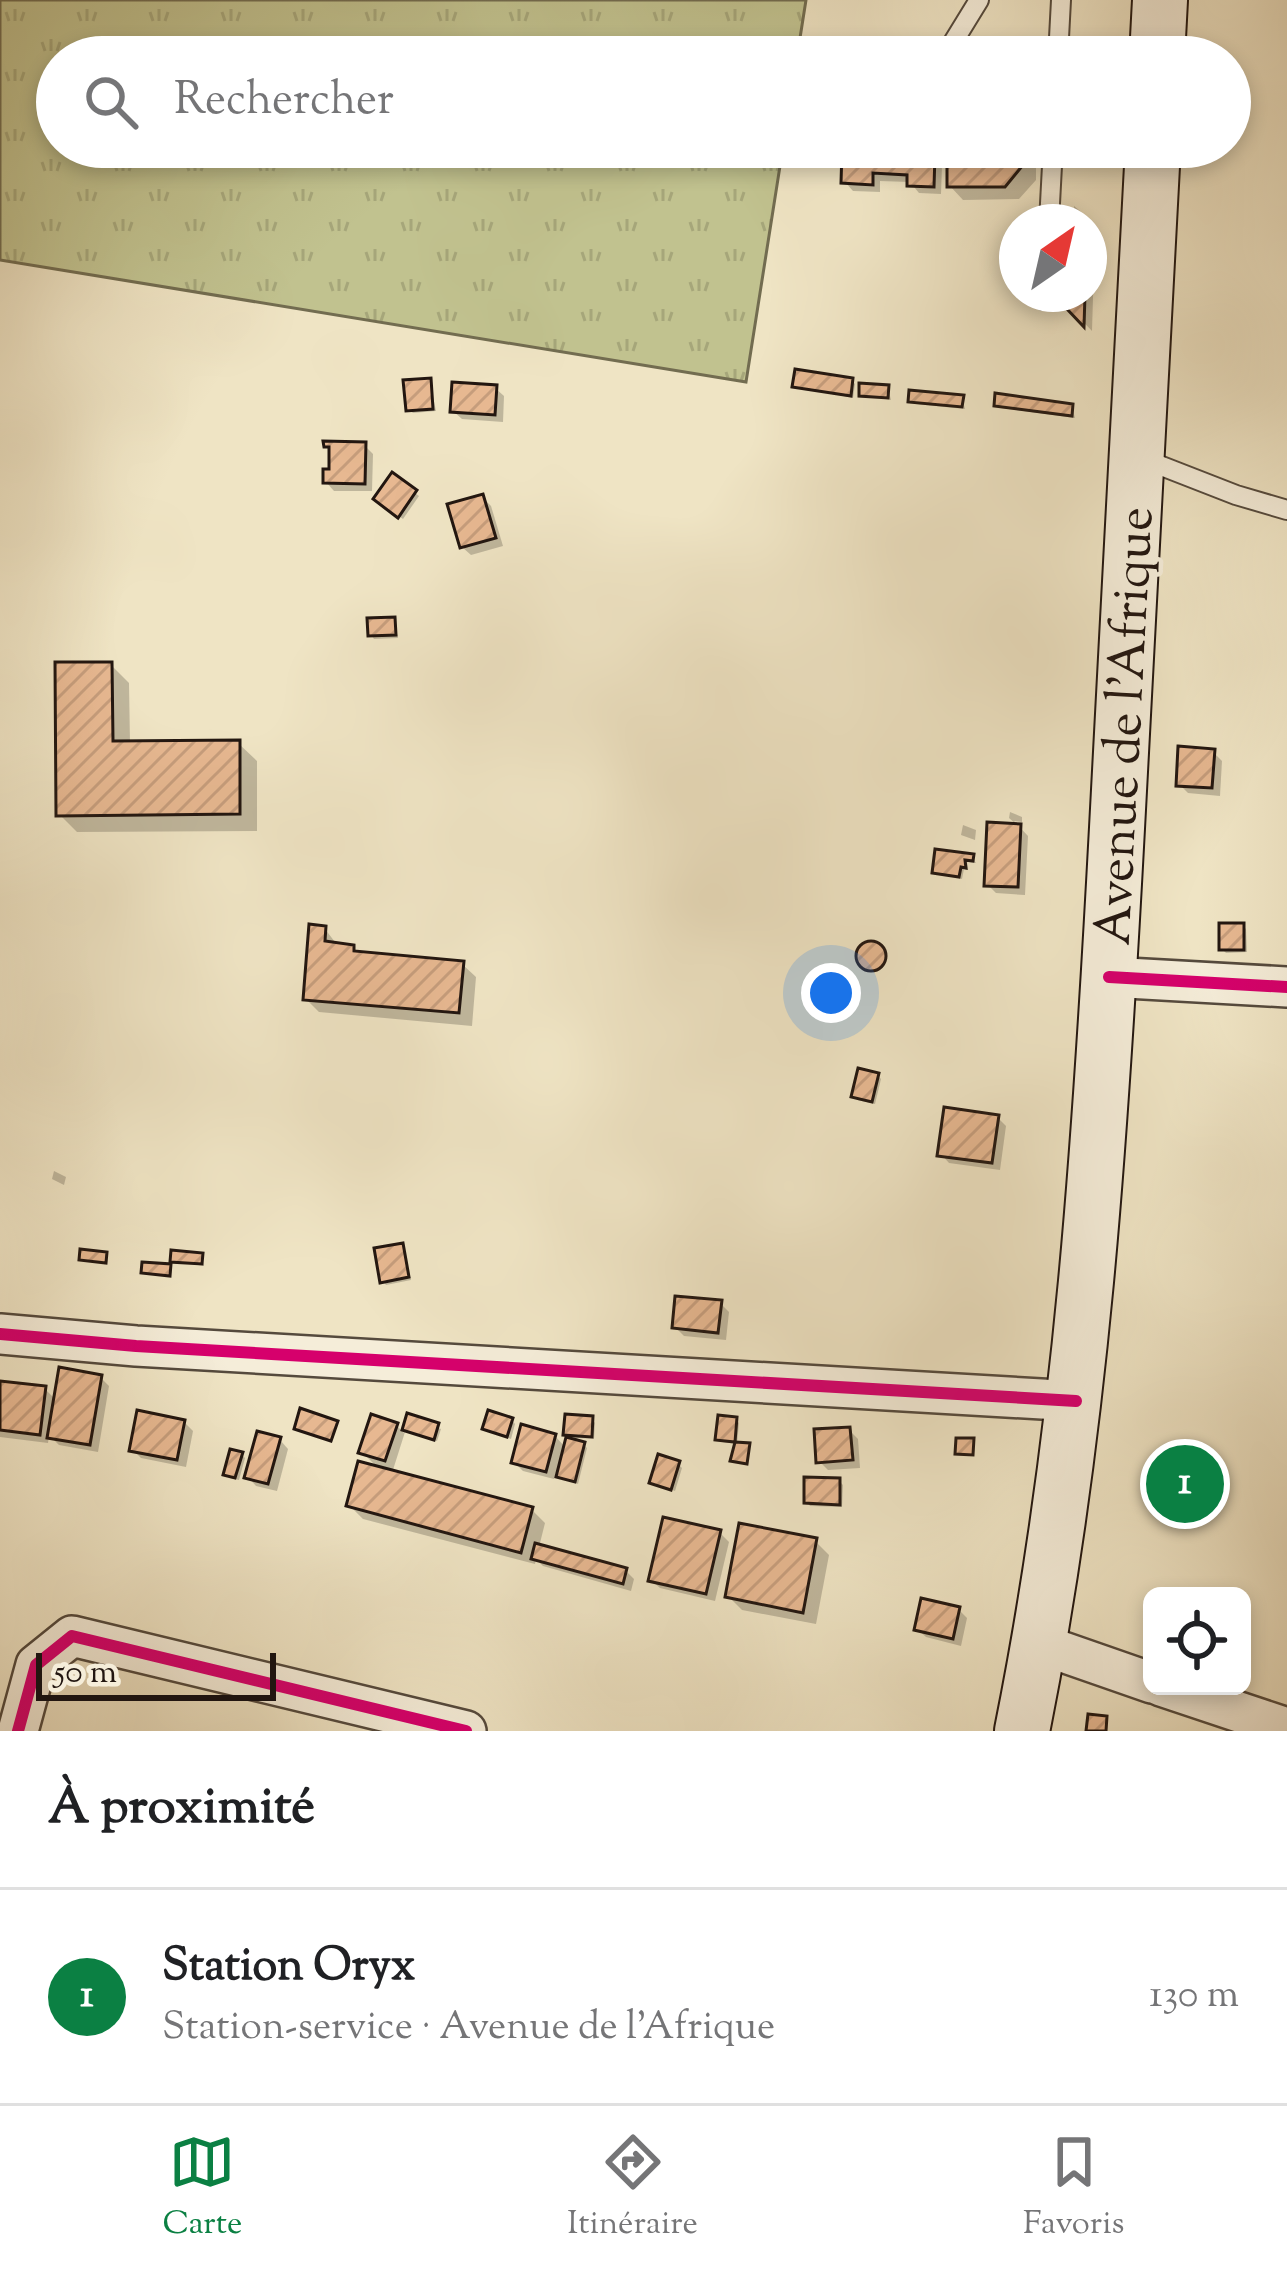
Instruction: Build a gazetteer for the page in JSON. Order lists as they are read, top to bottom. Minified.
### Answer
{"streets":{"main road":["Avenue de l'Afrique"]},"scale_bar":"50 m","north":"top right","page":{"search":"Rechercher","pins":"1","scale":"50 m","heading":"À proximité","list":[{"mark":"1","name":"Station Oryx","note":"Station-service · Avenue de l'Afrique","value":"130 m"}],"nav":["Carte","Itinéraire","Favoris"]}}
